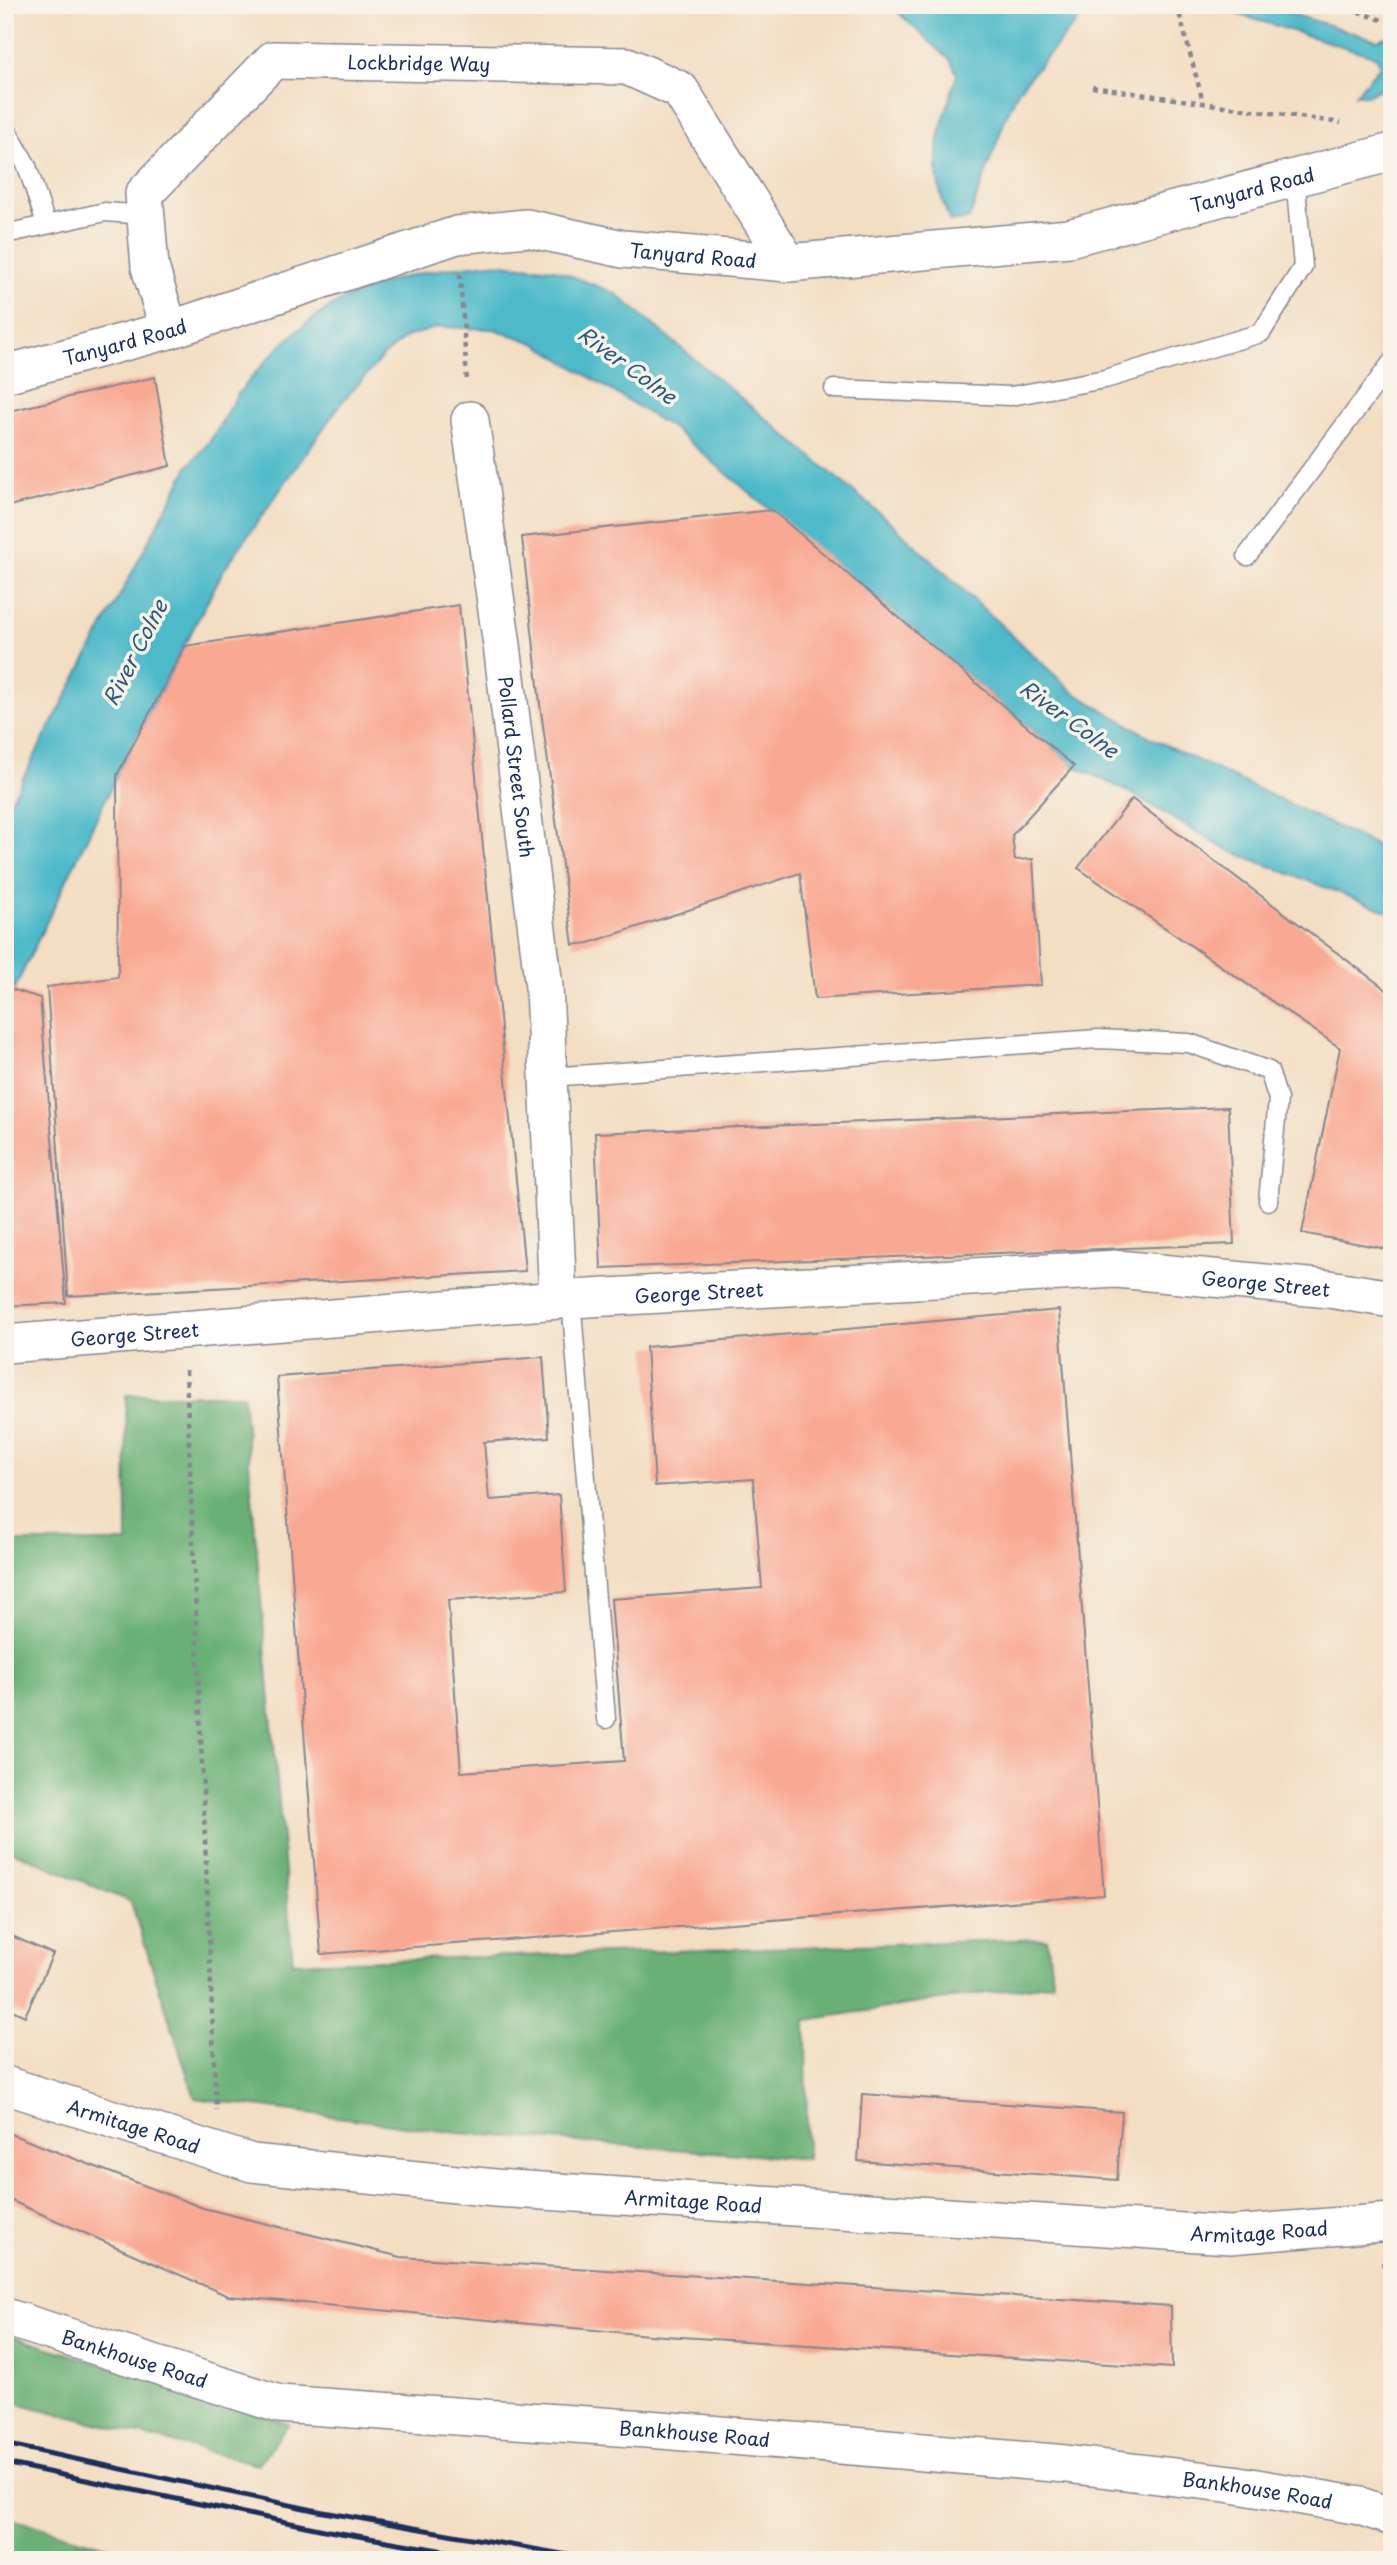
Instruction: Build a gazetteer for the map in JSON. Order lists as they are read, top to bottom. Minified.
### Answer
{"streets":{"street":["Lockbridge Way","Tanyard Road","Pollard Street South","George Street","Armitage Road","Bankhouse Road"]},"crossings":[["Lockbridge Way","Tanyard Road"],["Pollard Street South","George Street"]],"water":["River Colne"]}
